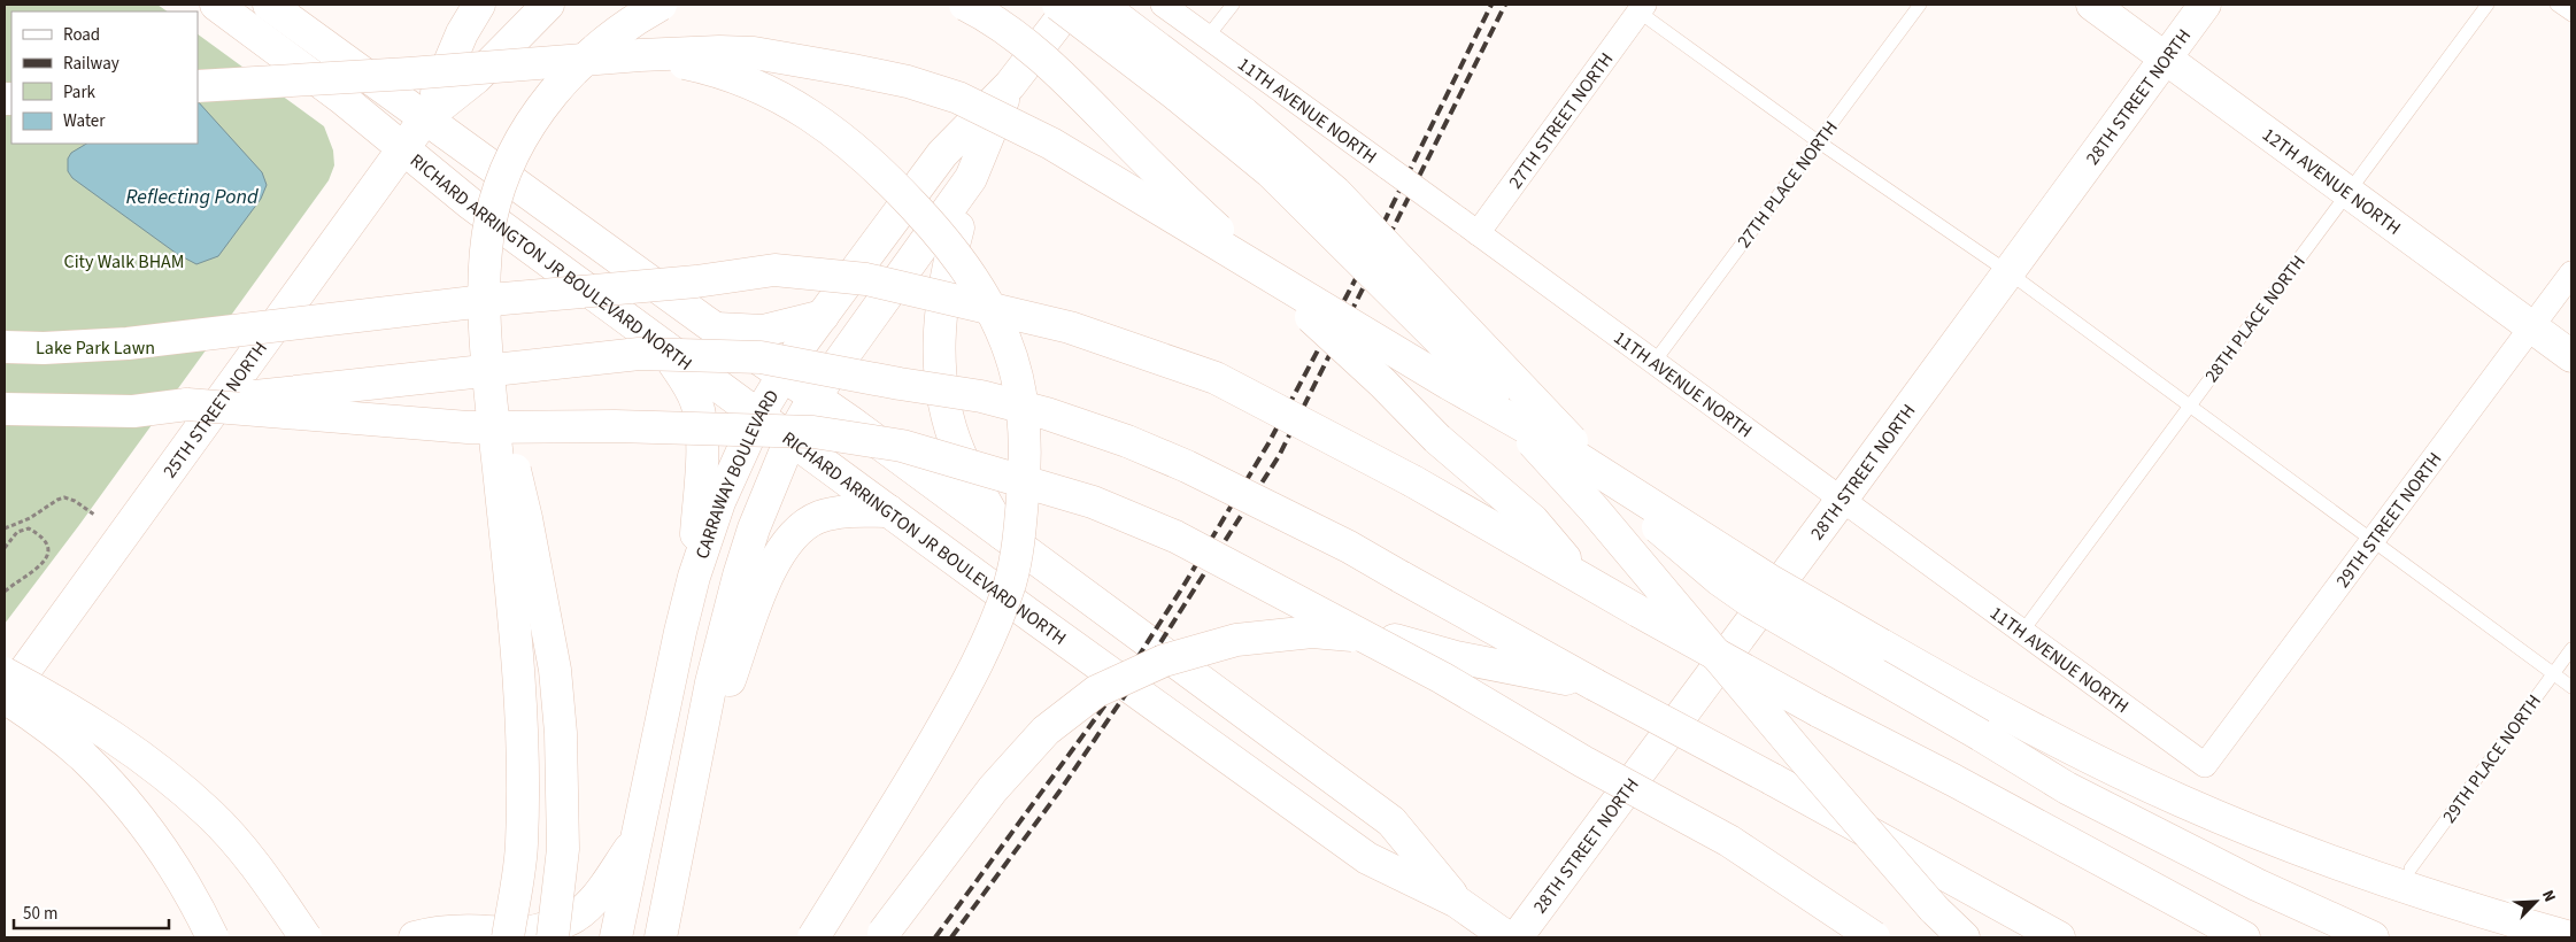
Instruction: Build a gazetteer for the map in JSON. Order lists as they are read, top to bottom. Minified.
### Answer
{"streets":{"main road":["28TH STREET NORTH","12TH AVENUE NORTH","RICHARD ARRINGTON JR BOULEVARD NORTH","25TH STREET NORTH","CARRAWAY BOULEVARD"],"street":["11TH AVENUE NORTH","27TH STREET NORTH","29TH STREET NORTH"],"lane":["27TH PLACE NORTH","28TH PLACE NORTH","29TH PLACE NORTH"]},"crossings":[["28TH STREET NORTH","11TH AVENUE NORTH"],["28TH STREET NORTH","12TH AVENUE NORTH"],["11TH AVENUE NORTH","27TH STREET NORTH"],["11TH AVENUE NORTH","27TH PLACE NORTH"],["11TH AVENUE NORTH","28TH PLACE NORTH"],["11TH AVENUE NORTH","29TH STREET NORTH"],["12TH AVENUE NORTH","28TH PLACE NORTH"],["12TH AVENUE NORTH","29TH STREET NORTH"],["RICHARD ARRINGTON JR BOULEVARD NORTH","25TH STREET NORTH"],["RICHARD ARRINGTON JR BOULEVARD NORTH","CARRAWAY BOULEVARD"]],"water":["Reflecting Pond"],"parks":["City Walk BHAM","Lake Park Lawn"],"legend":["Road","Railway","Park","Water"],"scale_bar":"50 m","north":"top right"}
